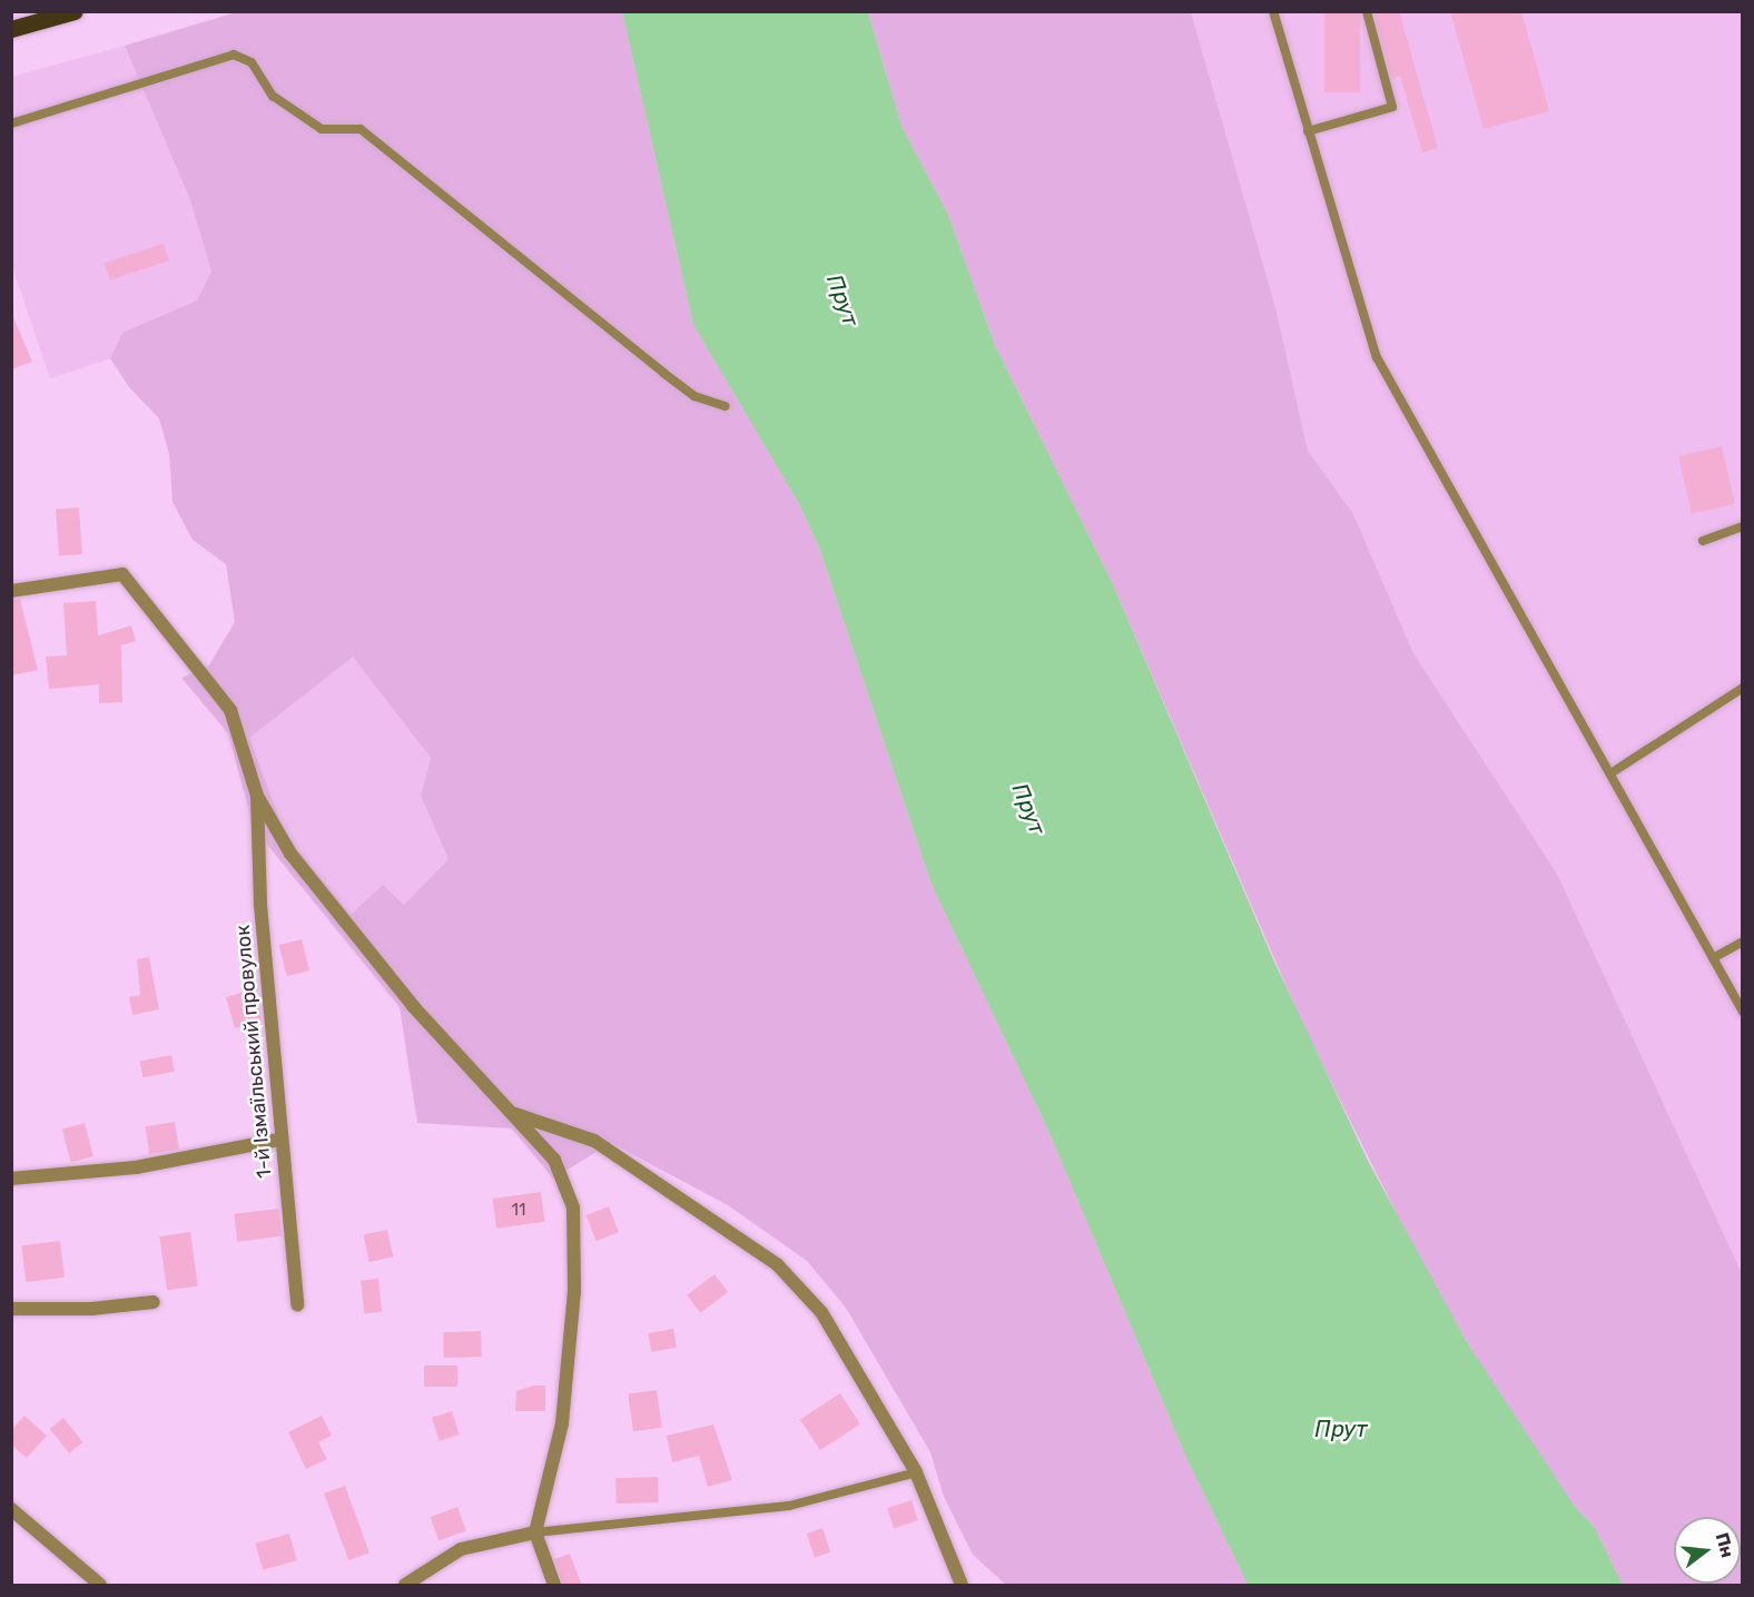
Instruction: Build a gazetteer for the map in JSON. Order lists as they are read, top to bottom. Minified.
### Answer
{"streets":{"street":["1-й Ізмаїльський провулок"]},"water":["Прут"],"house_numbers":["11"],"north":"right"}
